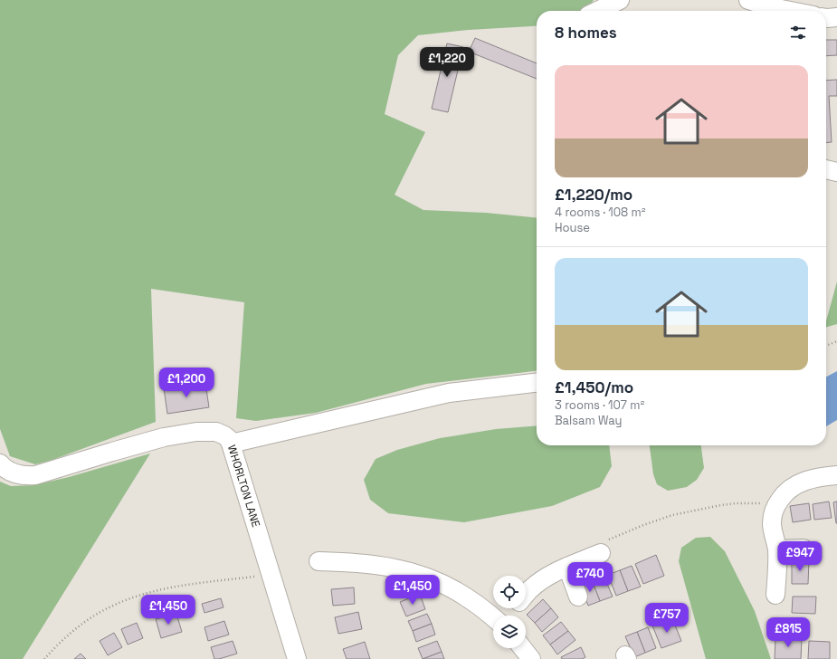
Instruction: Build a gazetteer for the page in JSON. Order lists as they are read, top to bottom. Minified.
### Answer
{"streets":{"street":["WHORLTON LANE"]},"page":{"heading":"8 homes","price":["£1,220","£1,200","£947","£740","£1,450","£1,450","£757","£815"],"list":[{"name":"£1,220/mo","note":"4 rooms · 108 m² · House"},{"name":"£1,450/mo","note":"3 rooms · 107 m² · Balsam Way"}]}}
